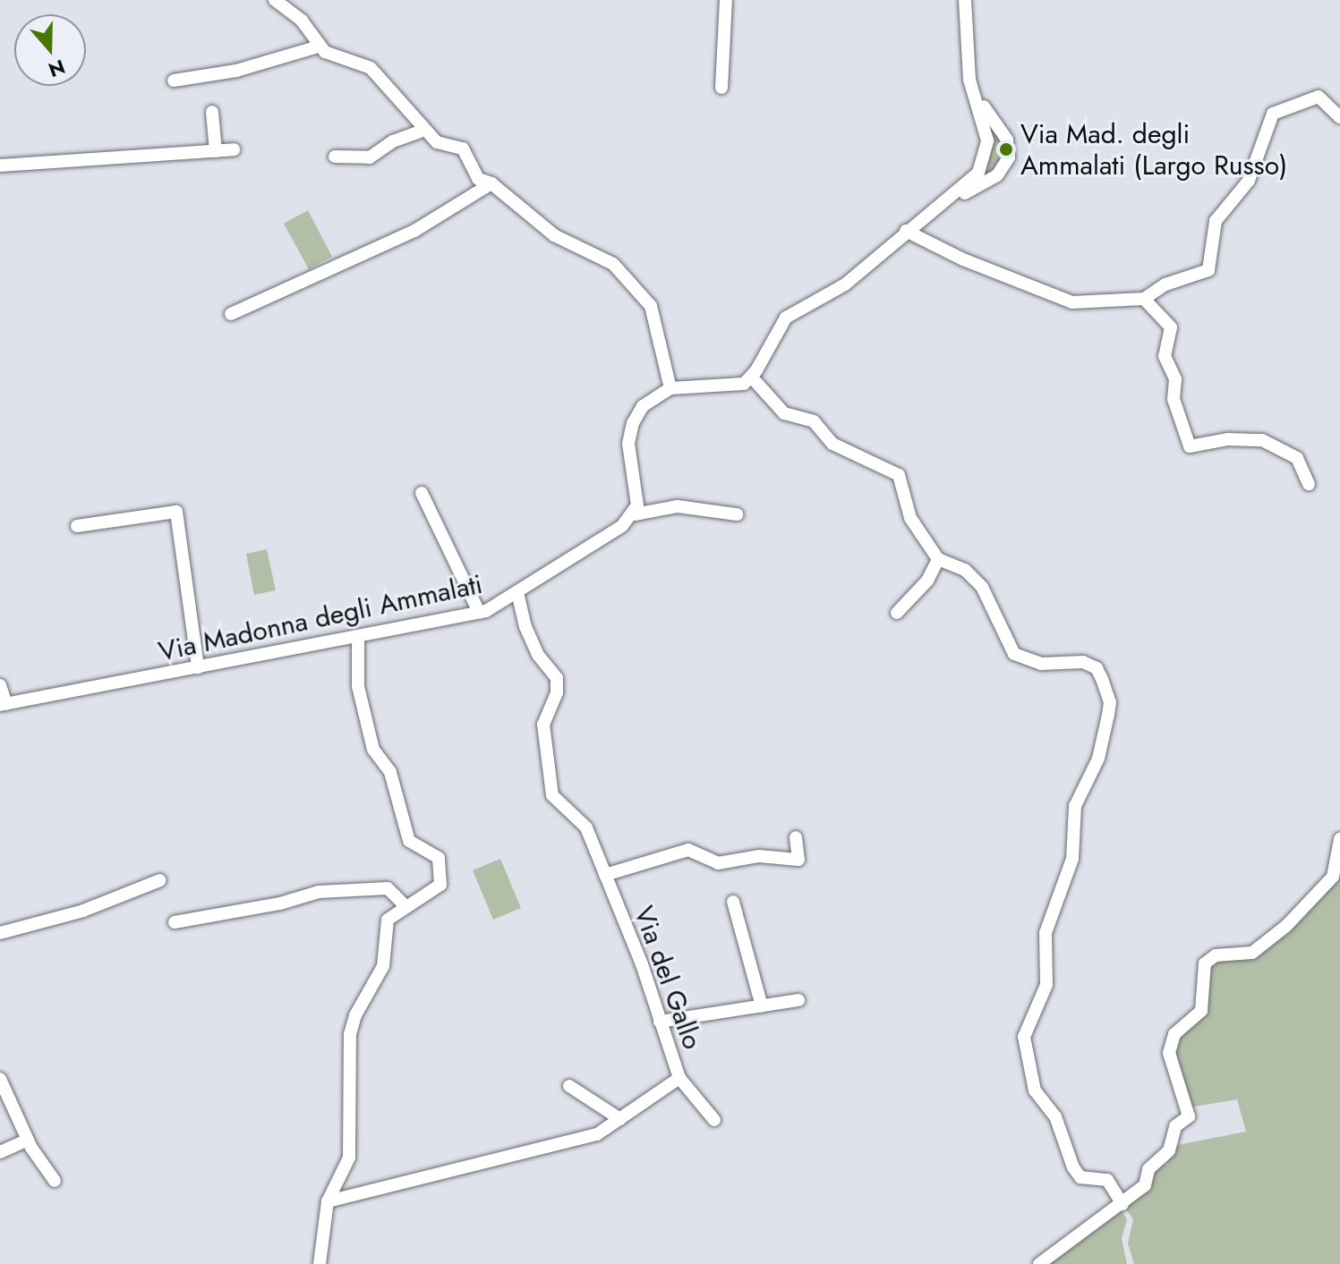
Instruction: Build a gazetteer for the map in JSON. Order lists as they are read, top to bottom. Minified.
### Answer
{"streets":{"street":["Via Madonna degli Ammalati","Via del Gallo"]},"crossings":[["Via Madonna degli Ammalati","Via del Gallo"]],"places":["Via Mad. degli Ammalati (Largo Russo)"],"north":"bottom"}
